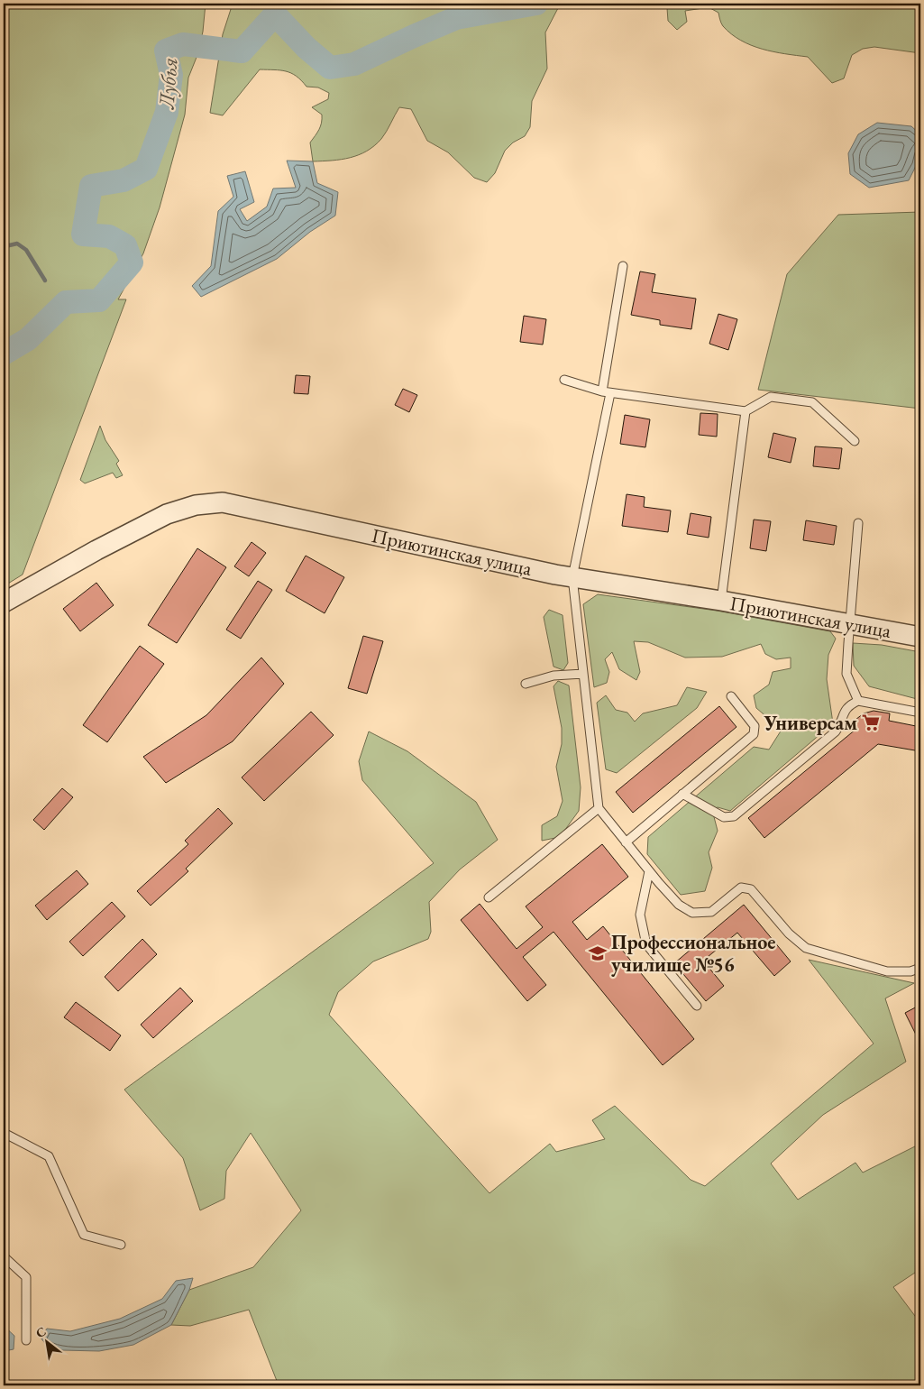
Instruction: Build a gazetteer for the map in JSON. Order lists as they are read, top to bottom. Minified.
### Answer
{"streets":{"street":["Приютинская улица"]},"water":["Лубья"],"places":{"supermarket":["Универсам"],"school or university":["Профессиональное училище №56"]},"north":"top left"}
